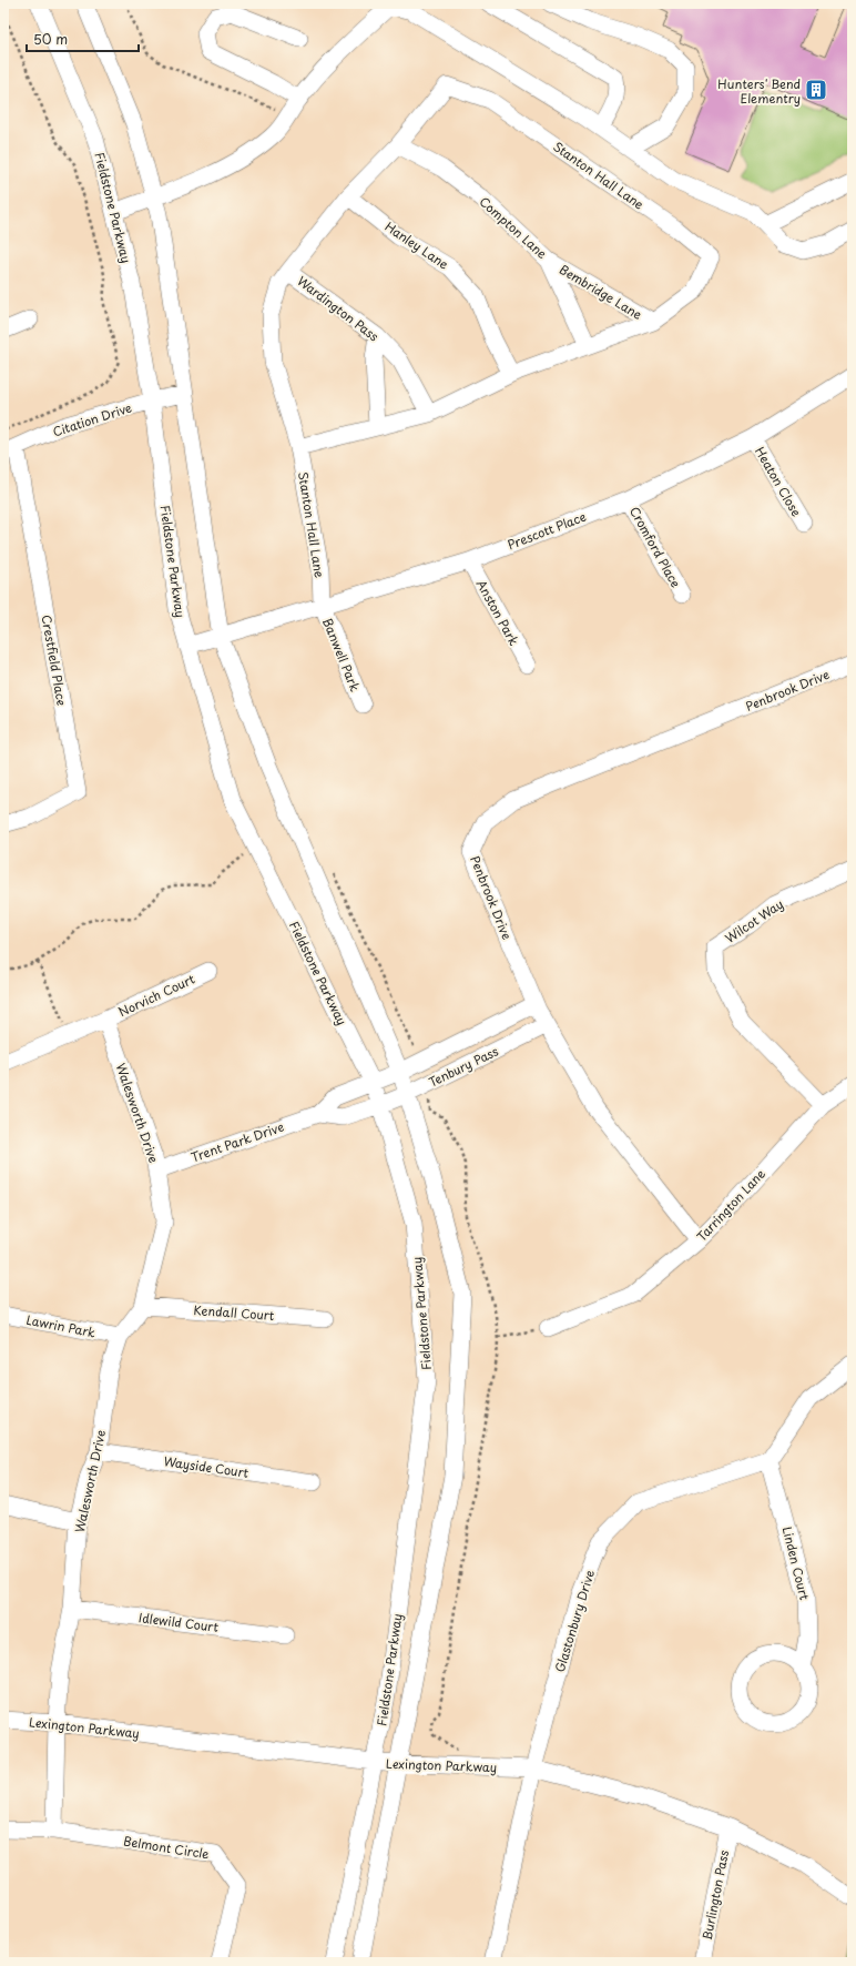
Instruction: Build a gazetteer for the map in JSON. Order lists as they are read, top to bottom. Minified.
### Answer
{"streets":{"street":["Stanton Hall Lane","Fieldstone Parkway","Compton Lane","Hanley Lane","Bembridge Lane","Wardington Pass","Citation Drive","Heaton Close","Prescott Place","Cromford Place","Anston Park","Banwell Park","Crestfield Place","Penbrook Drive","Wilcot Way","Norvich Court","Tenbury Pass","Walesworth Drive","Trent Park Drive","Tarrington Lane","Kendall Court","Lawrin Park","Wayside Court","Linden Court","Glastonbury Drive","Idlewild Court","Lexington Parkway","Belmont Circle","Burlington Pass"]},"crossings":[["Stanton Hall Lane","Compton Lane"],["Stanton Hall Lane","Hanley Lane"],["Stanton Hall Lane","Bembridge Lane"],["Stanton Hall Lane","Wardington Pass"],["Stanton Hall Lane","Prescott Place"],["Stanton Hall Lane","Banwell Park"],["Fieldstone Parkway","Citation Drive"],["Fieldstone Parkway","Prescott Place"],["Fieldstone Parkway","Tenbury Pass"],["Fieldstone Parkway","Trent Park Drive"],["Fieldstone Parkway","Lexington Parkway"],["Compton Lane","Bembridge Lane"],["Citation Drive","Crestfield Place"],["Heaton Close","Prescott Place"],["Prescott Place","Cromford Place"],["Prescott Place","Anston Park"],["Prescott Place","Banwell Park"],["Penbrook Drive","Tenbury Pass"],["Penbrook Drive","Tarrington Lane"],["Wilcot Way","Tarrington Lane"],["Norvich Court","Walesworth Drive"],["Tenbury Pass","Trent Park Drive"],["Walesworth Drive","Trent Park Drive"],["Walesworth Drive","Kendall Court"],["Walesworth Drive","Lawrin Park"],["Walesworth Drive","Wayside Court"],["Walesworth Drive","Idlewild Court"],["Walesworth Drive","Lexington Parkway"],["Linden Court","Glastonbury Drive"],["Glastonbury Drive","Lexington Parkway"],["Lexington Parkway","Burlington Pass"]],"places":{"building":["Hunters' Bend Elementry"]},"scale_bar":"50 m"}
